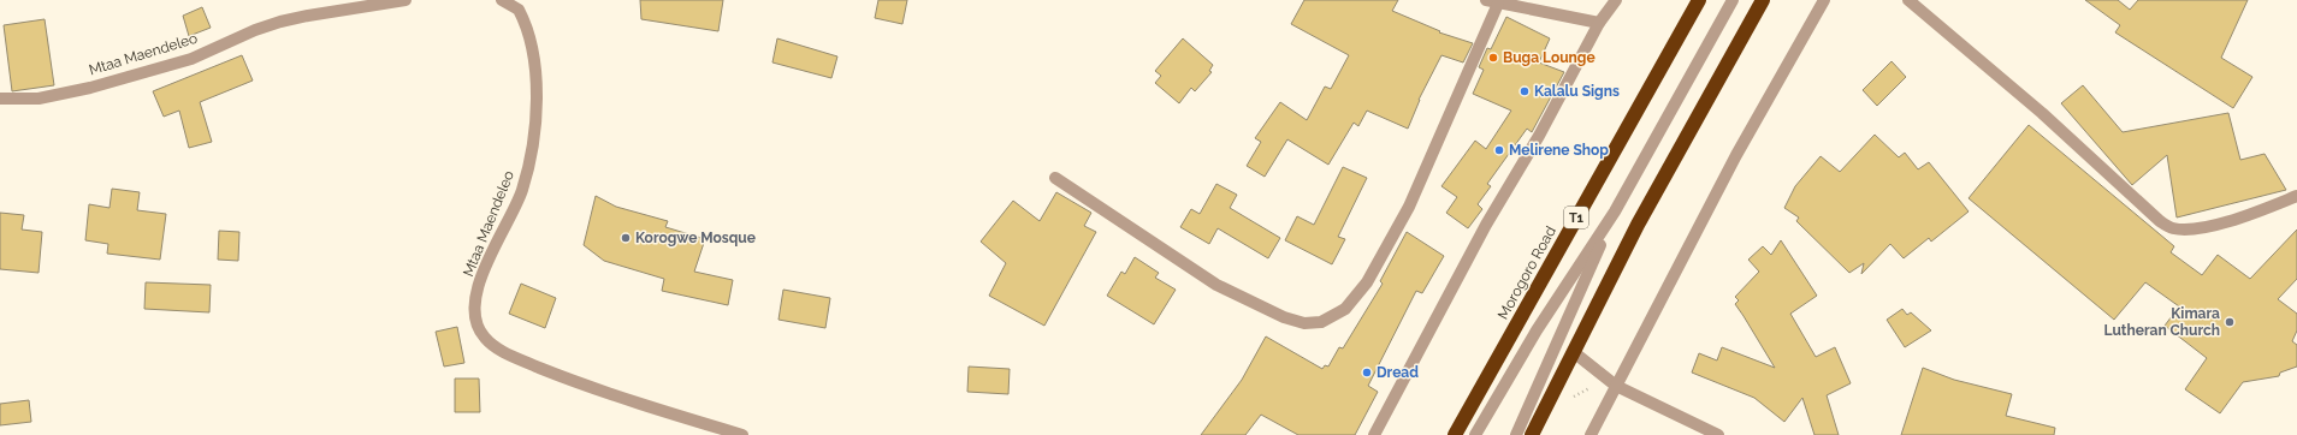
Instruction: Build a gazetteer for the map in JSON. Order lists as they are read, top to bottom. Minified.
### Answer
{"streets":{"highway":["T1","Morogoro Road"],"street":["Mtaa Maendeleo"]},"places":["Buga Lounge","Kalalu Signs","Melirene Shop","Korogwe Mosque","Kimara Lutheran Church","Dread"]}
